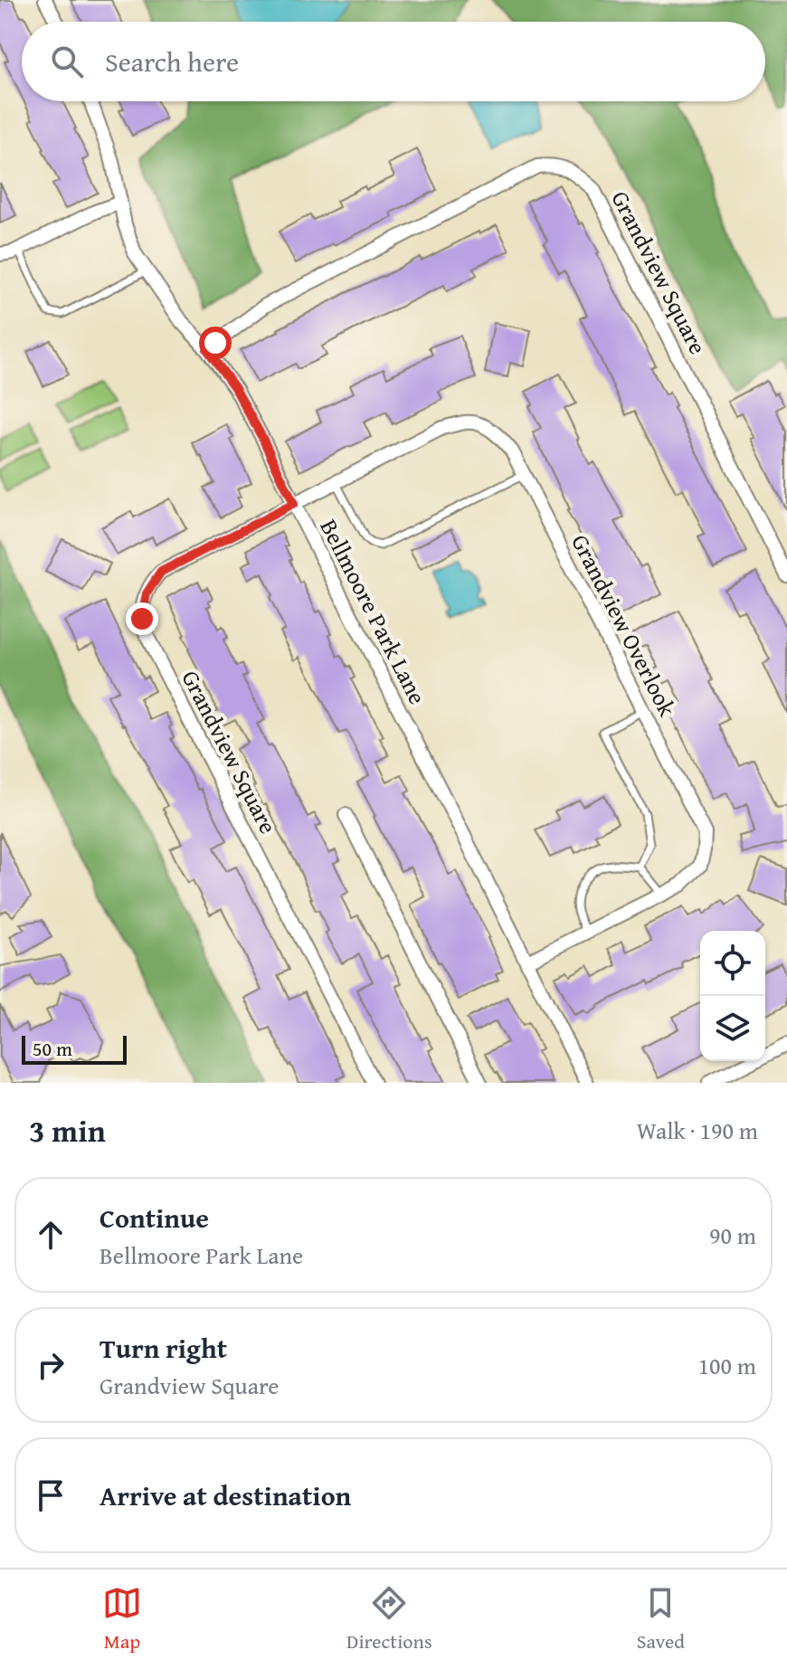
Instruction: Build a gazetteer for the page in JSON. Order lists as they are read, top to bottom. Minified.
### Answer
{"streets":{"street":["Grandview Square","Bellmoore Park Lane","Grandview Overlook"]},"crossings":[["Grandview Square","Bellmoore Park Lane"],["Grandview Square","Grandview Overlook"],["Bellmoore Park Lane","Grandview Overlook"]],"scale_bar":"50 m","page":{"search":"Search here","scale":"50 m","heading":["3 min","Walk · 190 m"],"list":[["Continue","Bellmoore Park Lane","90 m"],["Turn right","Grandview Square","100 m"],"Arrive at destination"],"nav":["Map","Directions","Saved"]}}
